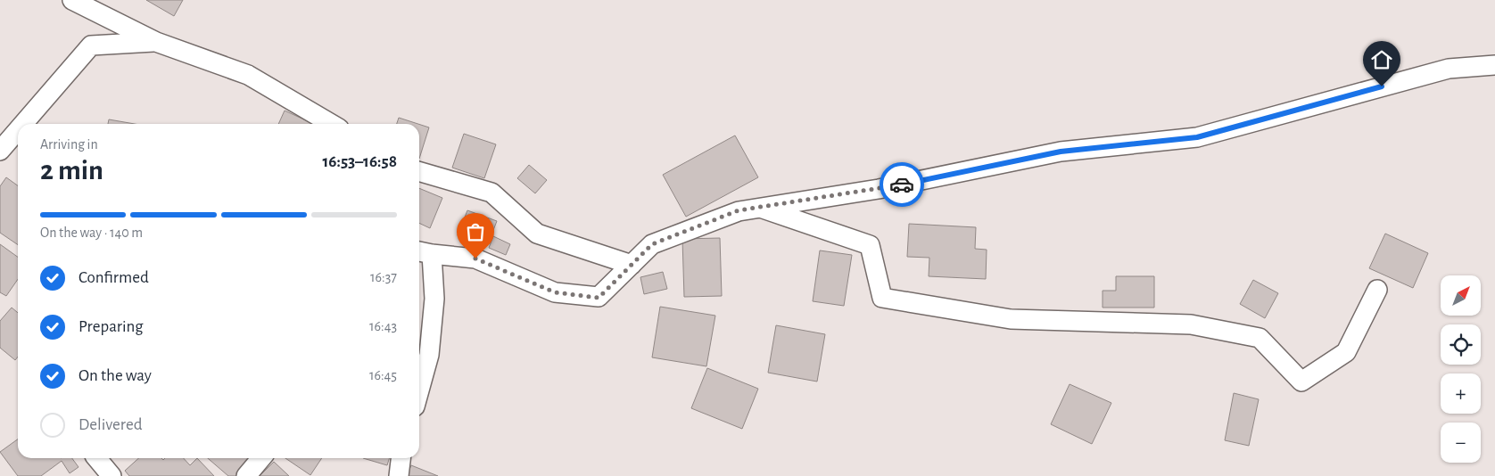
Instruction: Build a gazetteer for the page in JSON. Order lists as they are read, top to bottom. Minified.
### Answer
{"north":"top right","page":{"heading":["2 min","Arriving in","16:53–16:58"],"bar":"On the way · 140 m","list":[["Confirmed","16:37"],["Preparing","16:43"],["On the way","16:45"],"Delivered"],"map_buttons":["+","−"]}}
